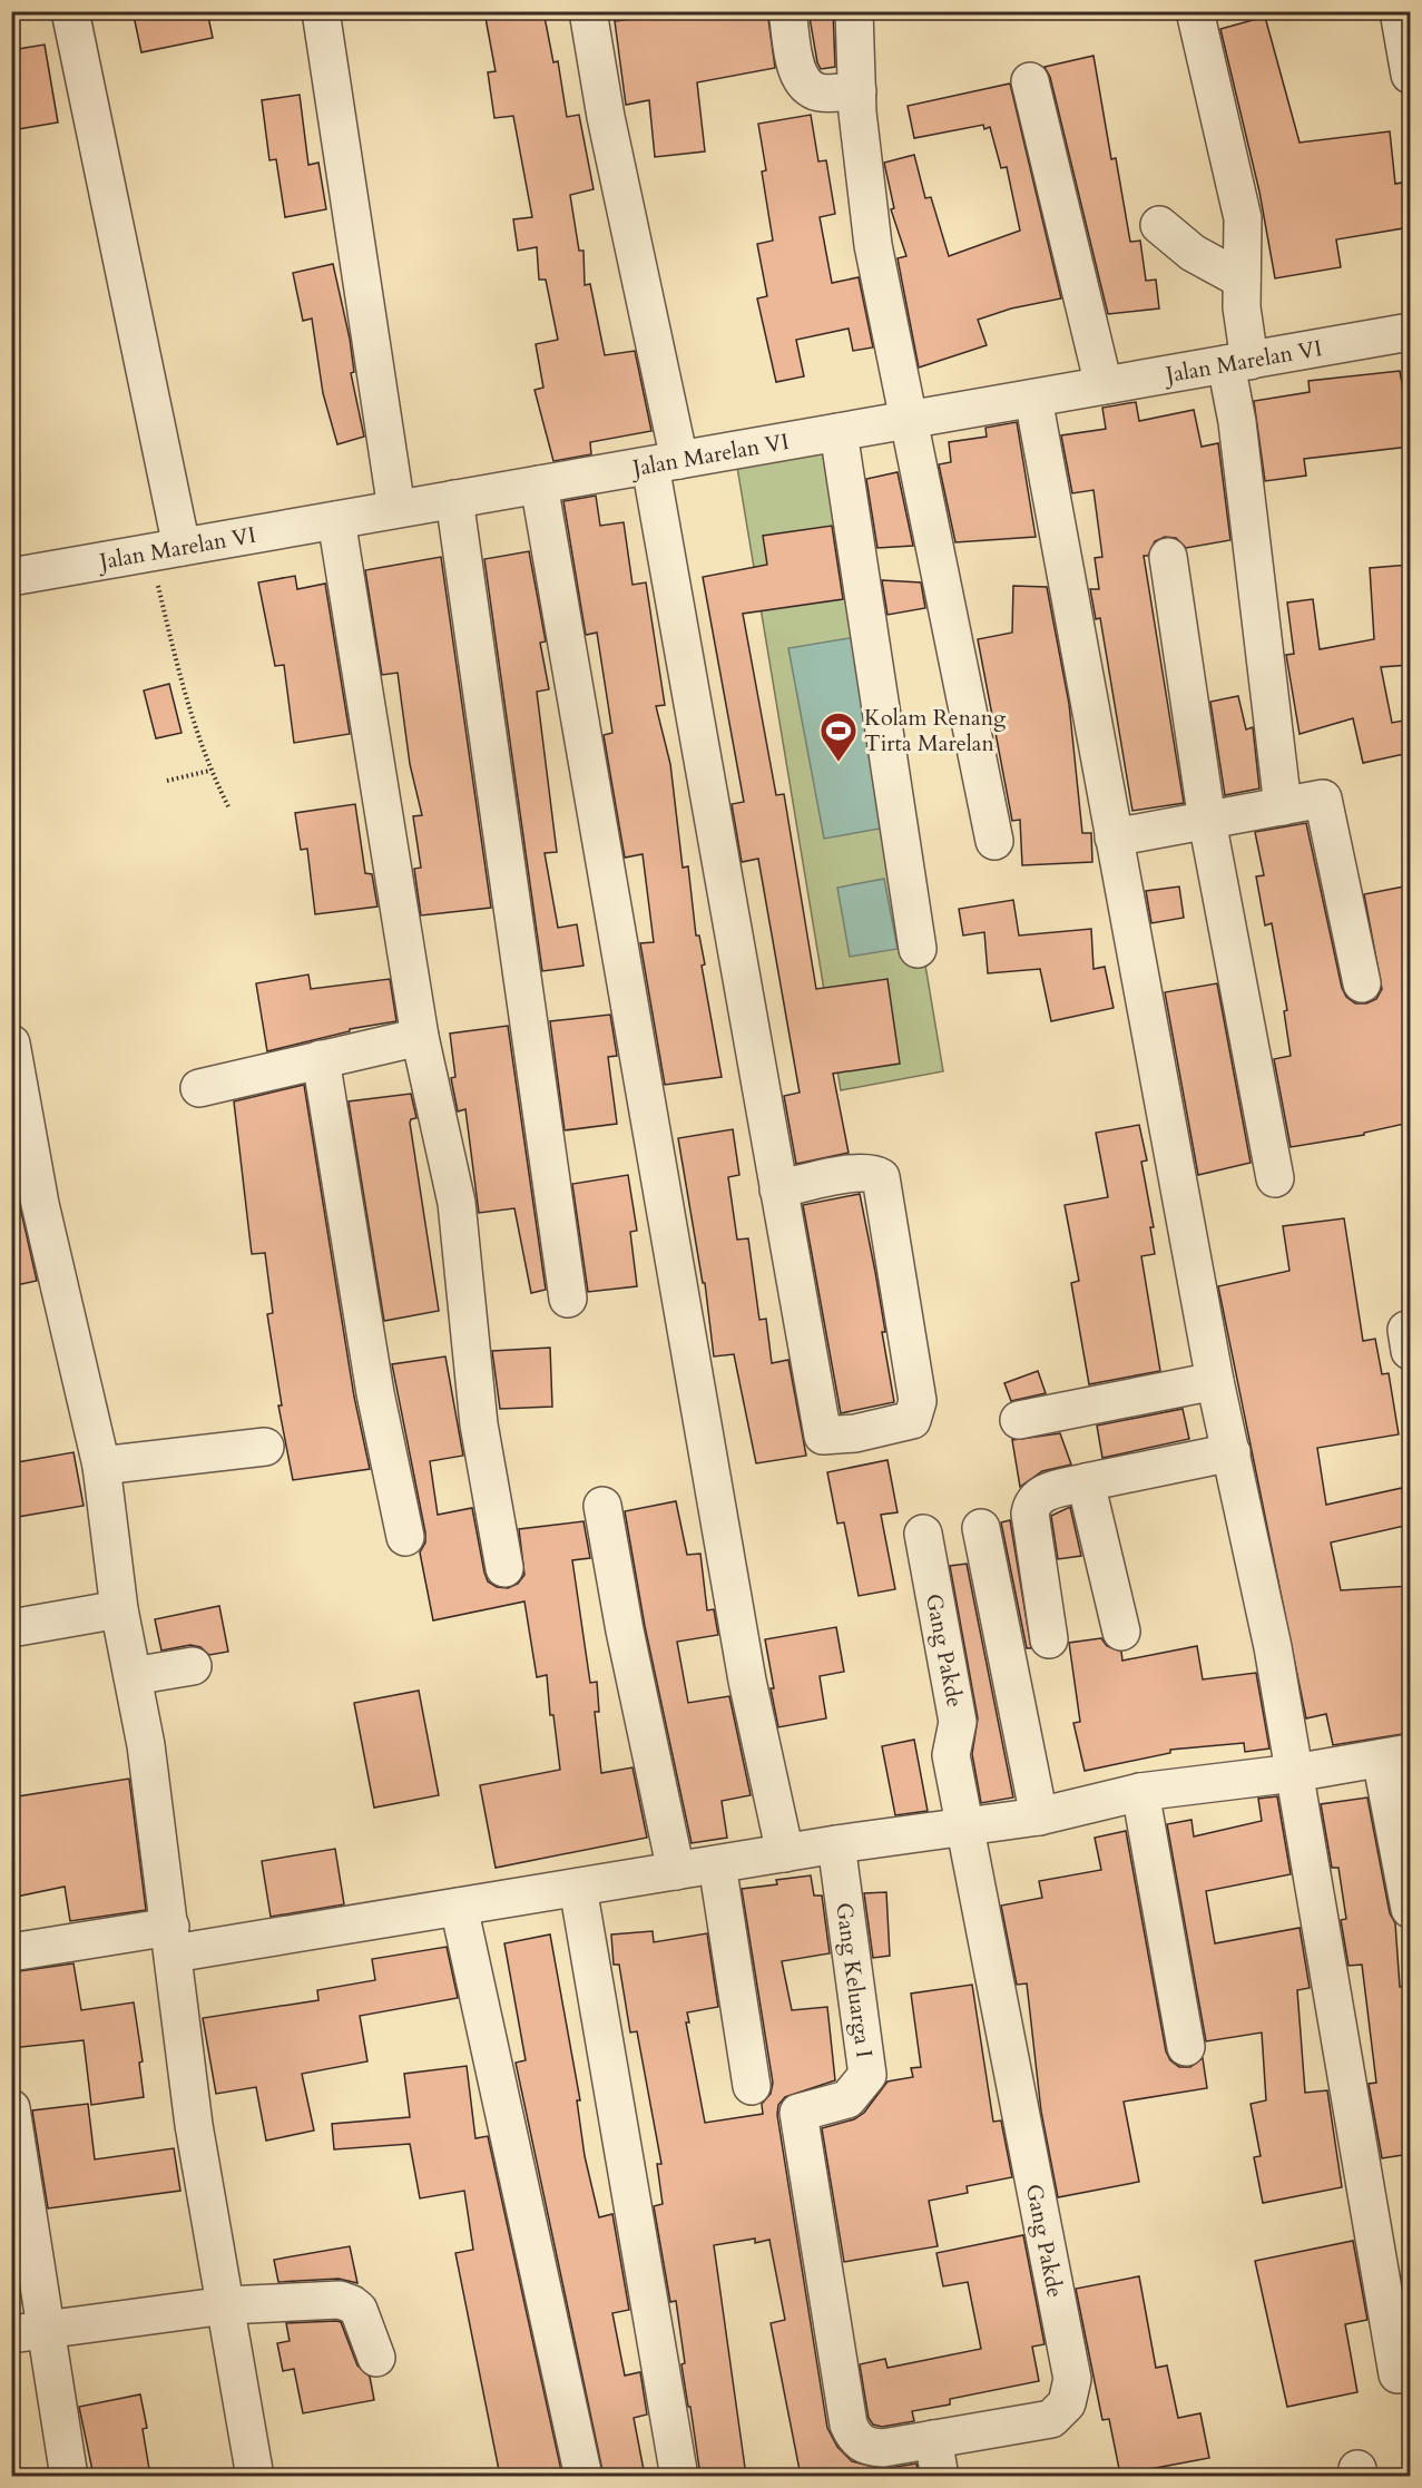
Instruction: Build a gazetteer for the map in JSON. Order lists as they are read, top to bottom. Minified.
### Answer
{"streets":{"street":["Jalan Marelan VI","Gang Pakde","Gang Keluarga I"]},"crossings":[["Gang Pakde","Gang Keluarga I"]],"places":{"sports":["Kolam Renang Tirta Marelan"]}}
